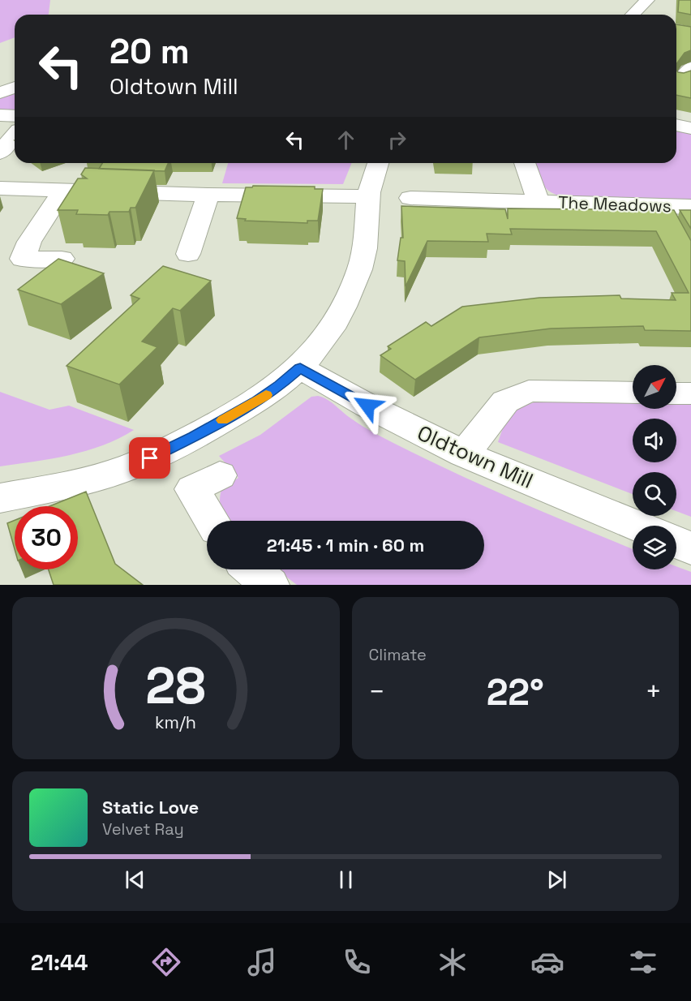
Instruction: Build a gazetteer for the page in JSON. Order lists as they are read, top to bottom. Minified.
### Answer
{"streets":{"street":["The Meadows","Oldtown Mill"]},"north":"top right","page":{"turn":["20 m","Oldtown Mill"],"limit":"30","trip":"21:45 · 1 min · 60 m","tile":"Climate","heat":["−","22°","+"],"song":["Static Love","Velvet Ray"],"tabs":"21:44","gauge":["28","km/h"]}}
